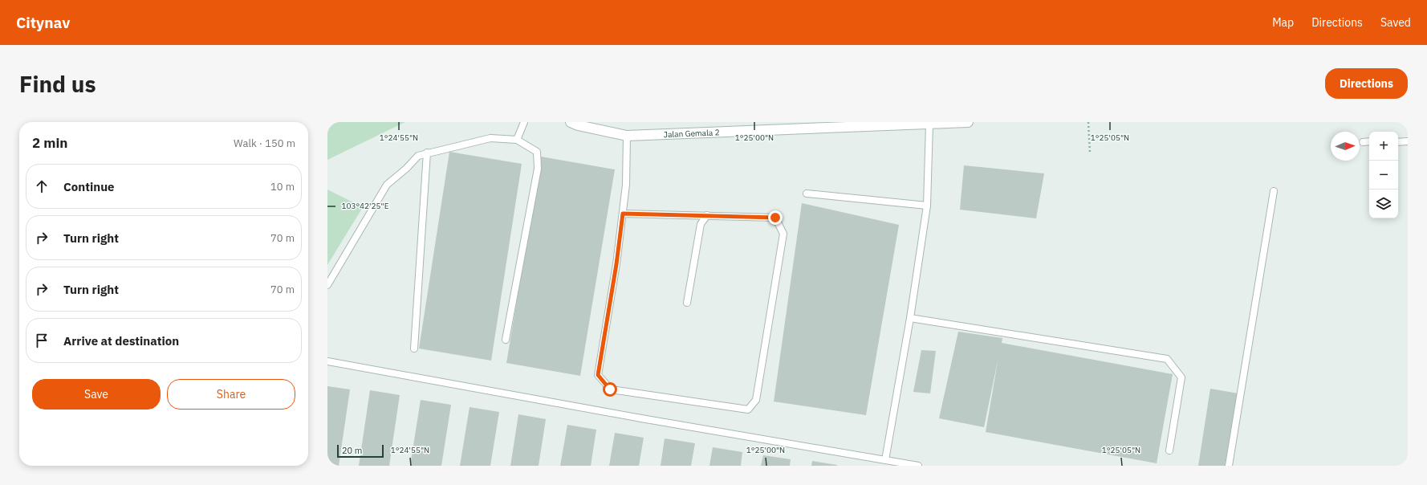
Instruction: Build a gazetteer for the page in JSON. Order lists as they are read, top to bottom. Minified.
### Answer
{"streets":{"street":["Jalan Gemala 2"]},"scale_bar":"20 m","north":"right","page":{"header":"Citynav","nav":["Map","Directions","Saved"],"buttons":["Directions",["Save","Share"]],"title":"Find us","heading":["2 min","Walk · 150 m"],"map_buttons":["+","−"],"list":[["Continue","10 m"],["Turn right","70 m"],["Turn right","70 m"],"Arrive at destination"],"scale":"20 m"},"coordinates":["1°24'55\"N","1°25'00\"N","1°25'05\"N","103°42'25\"E"]}
